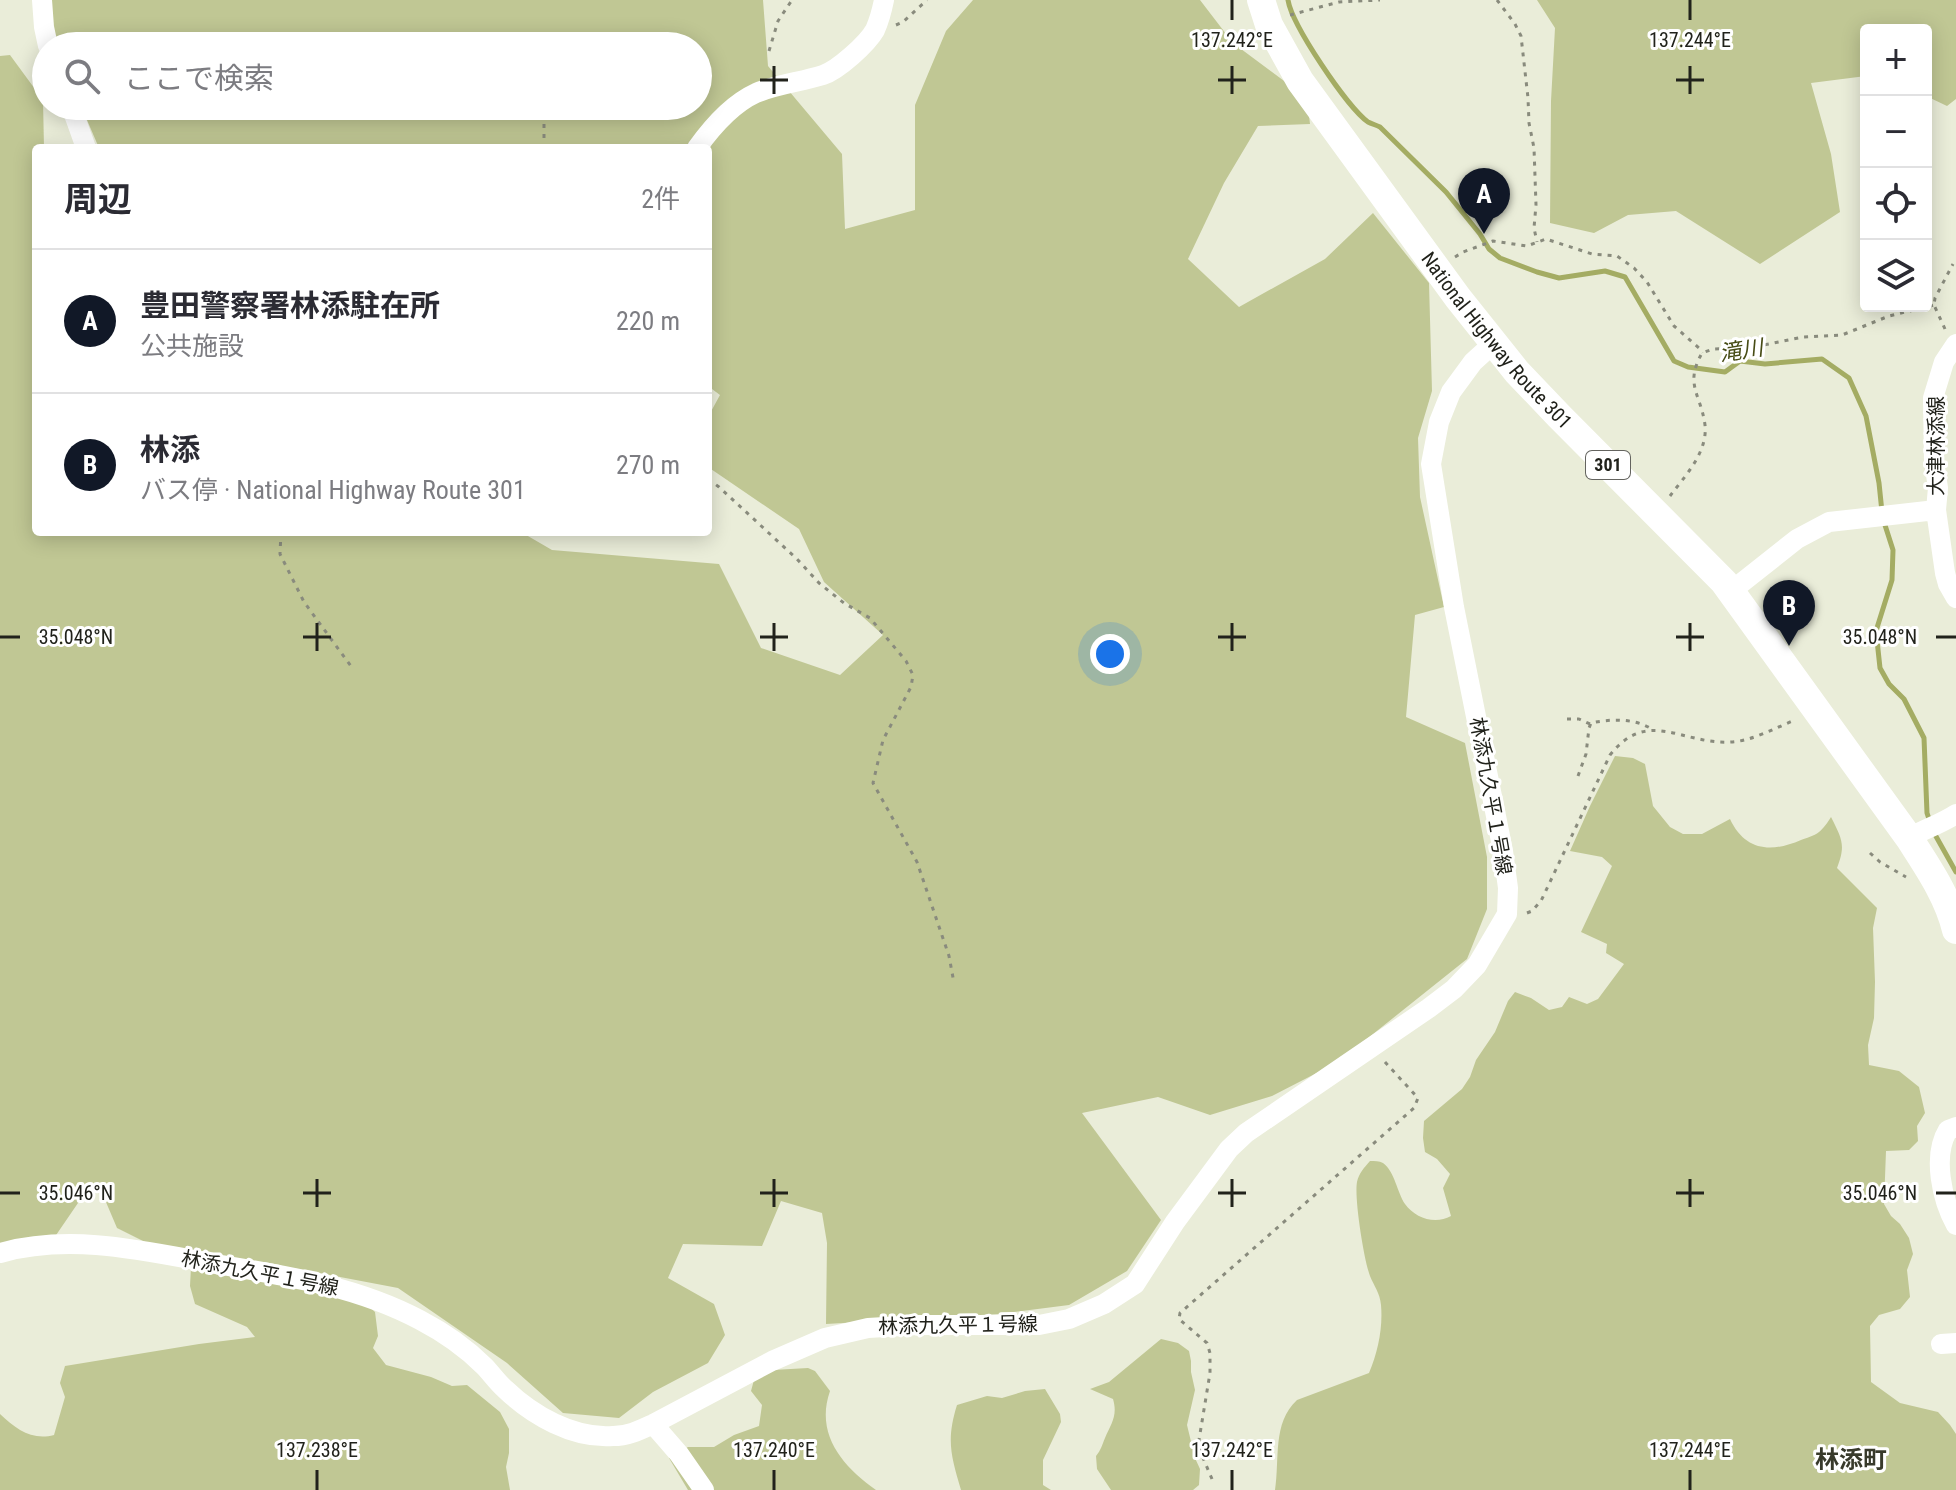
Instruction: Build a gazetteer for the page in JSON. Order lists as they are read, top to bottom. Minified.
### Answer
{"streets":{"highway":["National Highway Route 301","301"],"street":["大津林添線","林添九久平１号線"]},"crossings":[["National Highway Route 301","林添九久平１号線"]],"districts":["林添町"],"water":["滝川"],"page":{"map_buttons":["+","−"],"search":"ここで検索","heading":["周辺","2件"],"pins":["A","B"],"list":[{"mark":"A","name":"豊田警察署林添駐在所","note":"公共施設","value":"220 m"},{"mark":"B","name":"林添","note":"バス停 · National Highway Route 301","value":"270 m"}]},"coordinates":["137.242°E","137.244°E","35.048°N","35.046°N","137.238°E","137.240°E"]}
